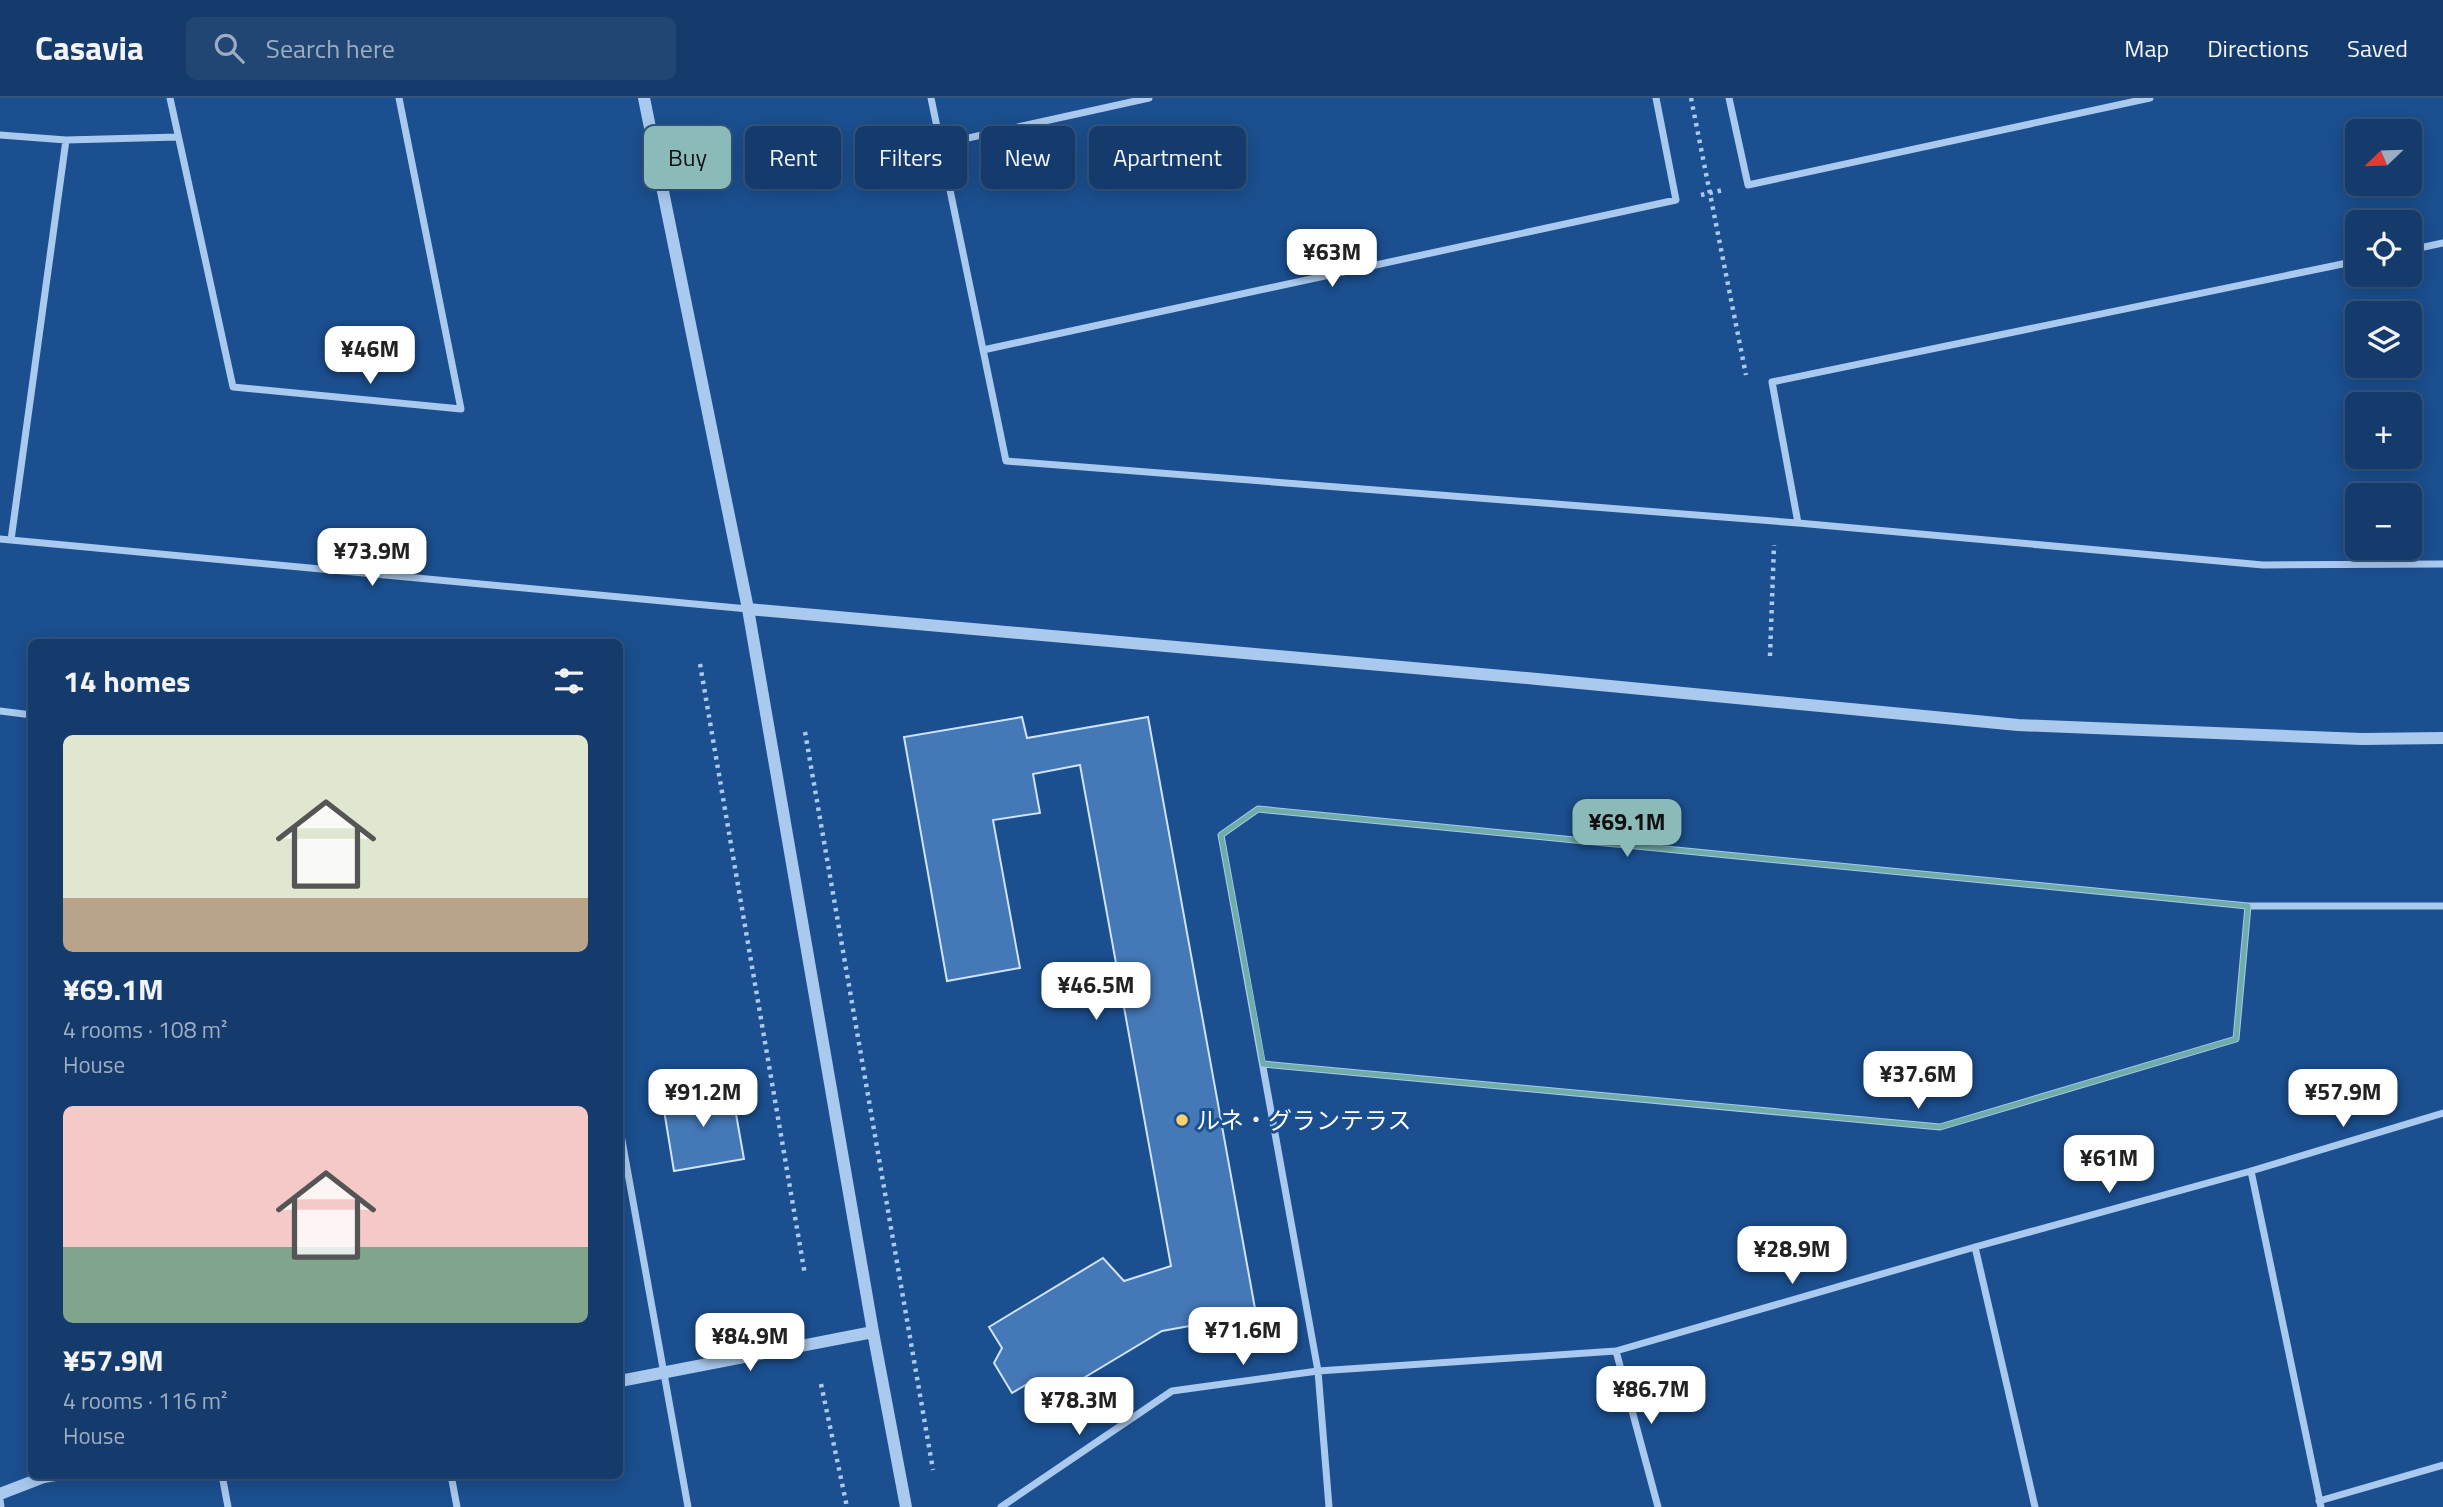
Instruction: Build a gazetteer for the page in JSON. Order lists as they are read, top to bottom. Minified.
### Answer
{"places":["ルネ・グランテラス"],"north":"bottom left","page":{"header":"Casavia","search":"Search here","nav":["Map","Directions","Saved"],"map_buttons":["+","−"],"chip":["Buy","Rent","Filters","New","Apartment"],"price":["¥63M","¥46M","¥73.9M","¥69.1M","¥46.5M","¥37.6M","¥91.2M","¥57.9M","¥61M","¥28.9M","¥71.6M","¥84.9M","¥86.7M","¥78.3M"],"heading":"14 homes","list":[{"name":"¥69.1M","note":"4 rooms · 108 m² · House"},{"name":"¥57.9M","note":"4 rooms · 116 m² · House"}]}}
